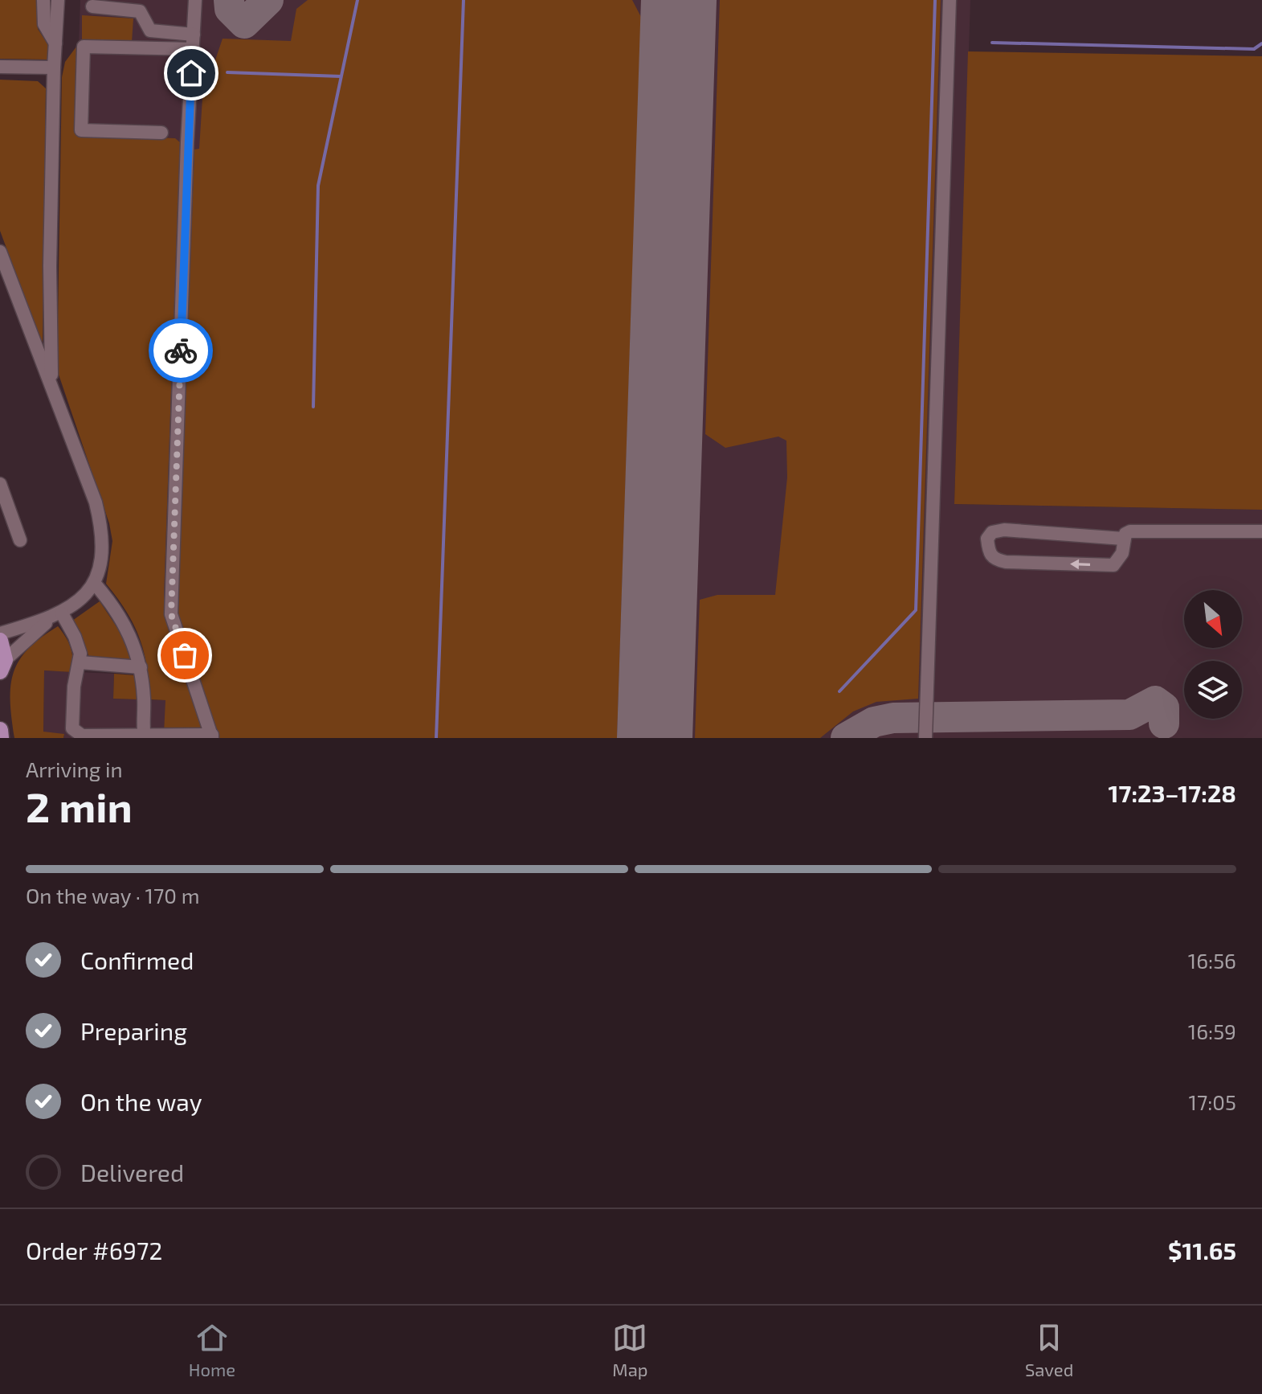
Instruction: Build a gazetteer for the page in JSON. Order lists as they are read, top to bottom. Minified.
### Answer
{"north":"bottom right","page":{"heading":["2 min","Arriving in","17:23–17:28"],"panel":["Order #6972","$11.65"],"bar":"On the way · 170 m","list":[["Confirmed","16:56"],["Preparing","16:59"],["On the way","17:05"],"Delivered"],"tabs":["Home","Map","Saved"]}}
